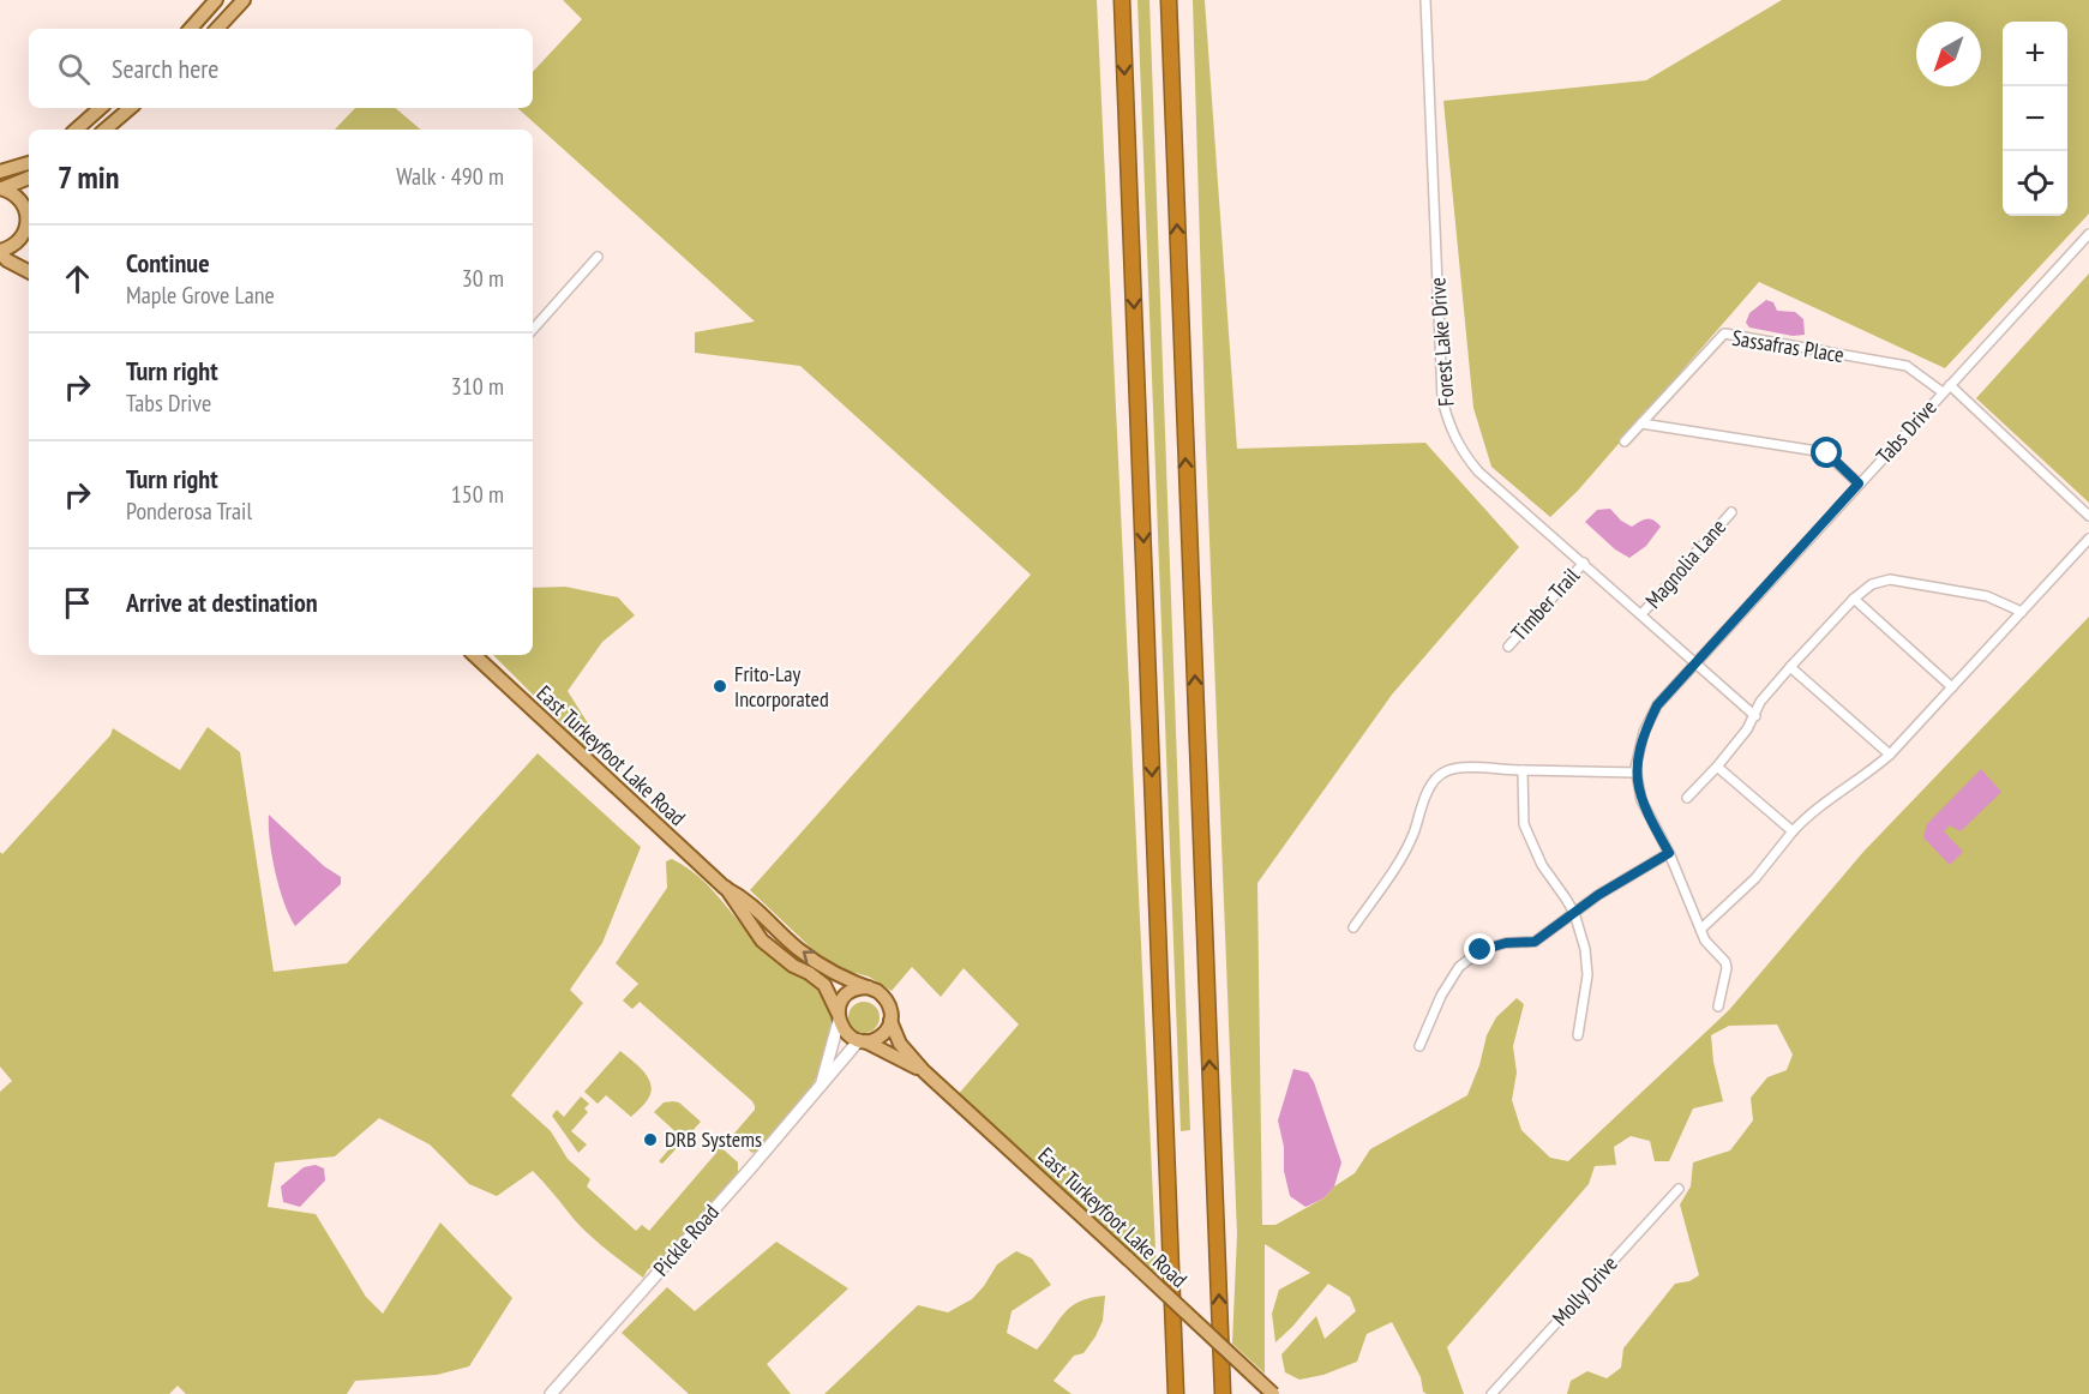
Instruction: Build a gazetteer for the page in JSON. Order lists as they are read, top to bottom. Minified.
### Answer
{"streets":{"main road":["East Turkeyfoot Lake Road"],"street":["Forest Lake Drive","Sassafras Place","Tabs Drive","Magnolia Lane","Timber Trail","Pickle Road","Molly Drive"]},"crossings":[["Forest Lake Drive","Tabs Drive"],["Forest Lake Drive","Magnolia Lane"],["Forest Lake Drive","Timber Trail"],["Sassafras Place","Tabs Drive"],["East Turkeyfoot Lake Road","Pickle Road"]],"places":["Frito-Lay Incorporated","DRB Systems"],"north":"bottom left","page":{"map_buttons":["+","−"],"search":"Search here","heading":["7 min","Walk · 490 m"],"list":[["Continue","Maple Grove Lane","30 m"],["Turn right","Tabs Drive","310 m"],["Turn right","Ponderosa Trail","150 m"],"Arrive at destination"]}}
